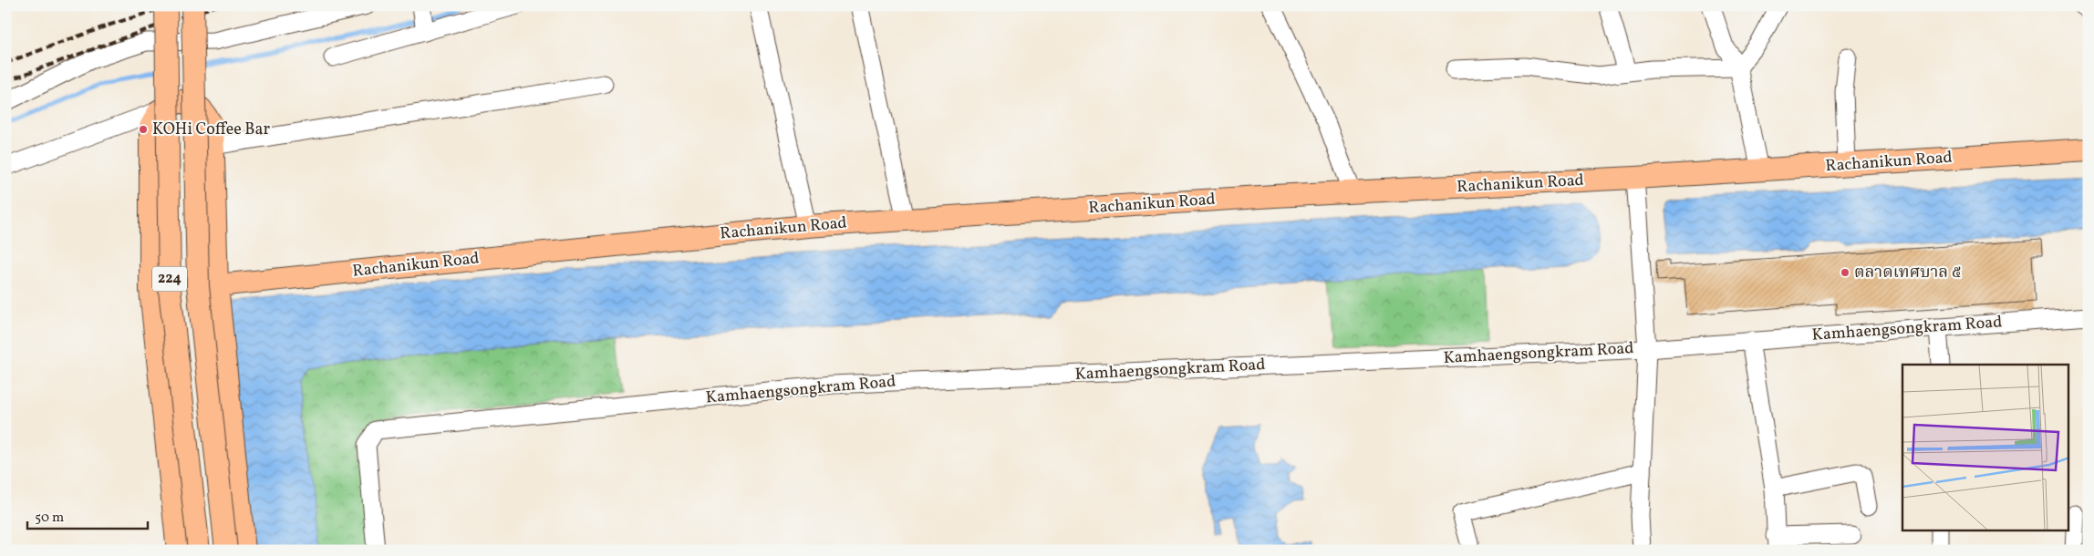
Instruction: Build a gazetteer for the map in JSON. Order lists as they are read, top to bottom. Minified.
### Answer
{"streets":{"main road":["Rachanikun Road","224"],"street":["Kamhaengsongkram Road"]},"places":["KOHi Coffee Bar","ตลาดเทศบาล ๕"],"scale_bar":"50 m"}
